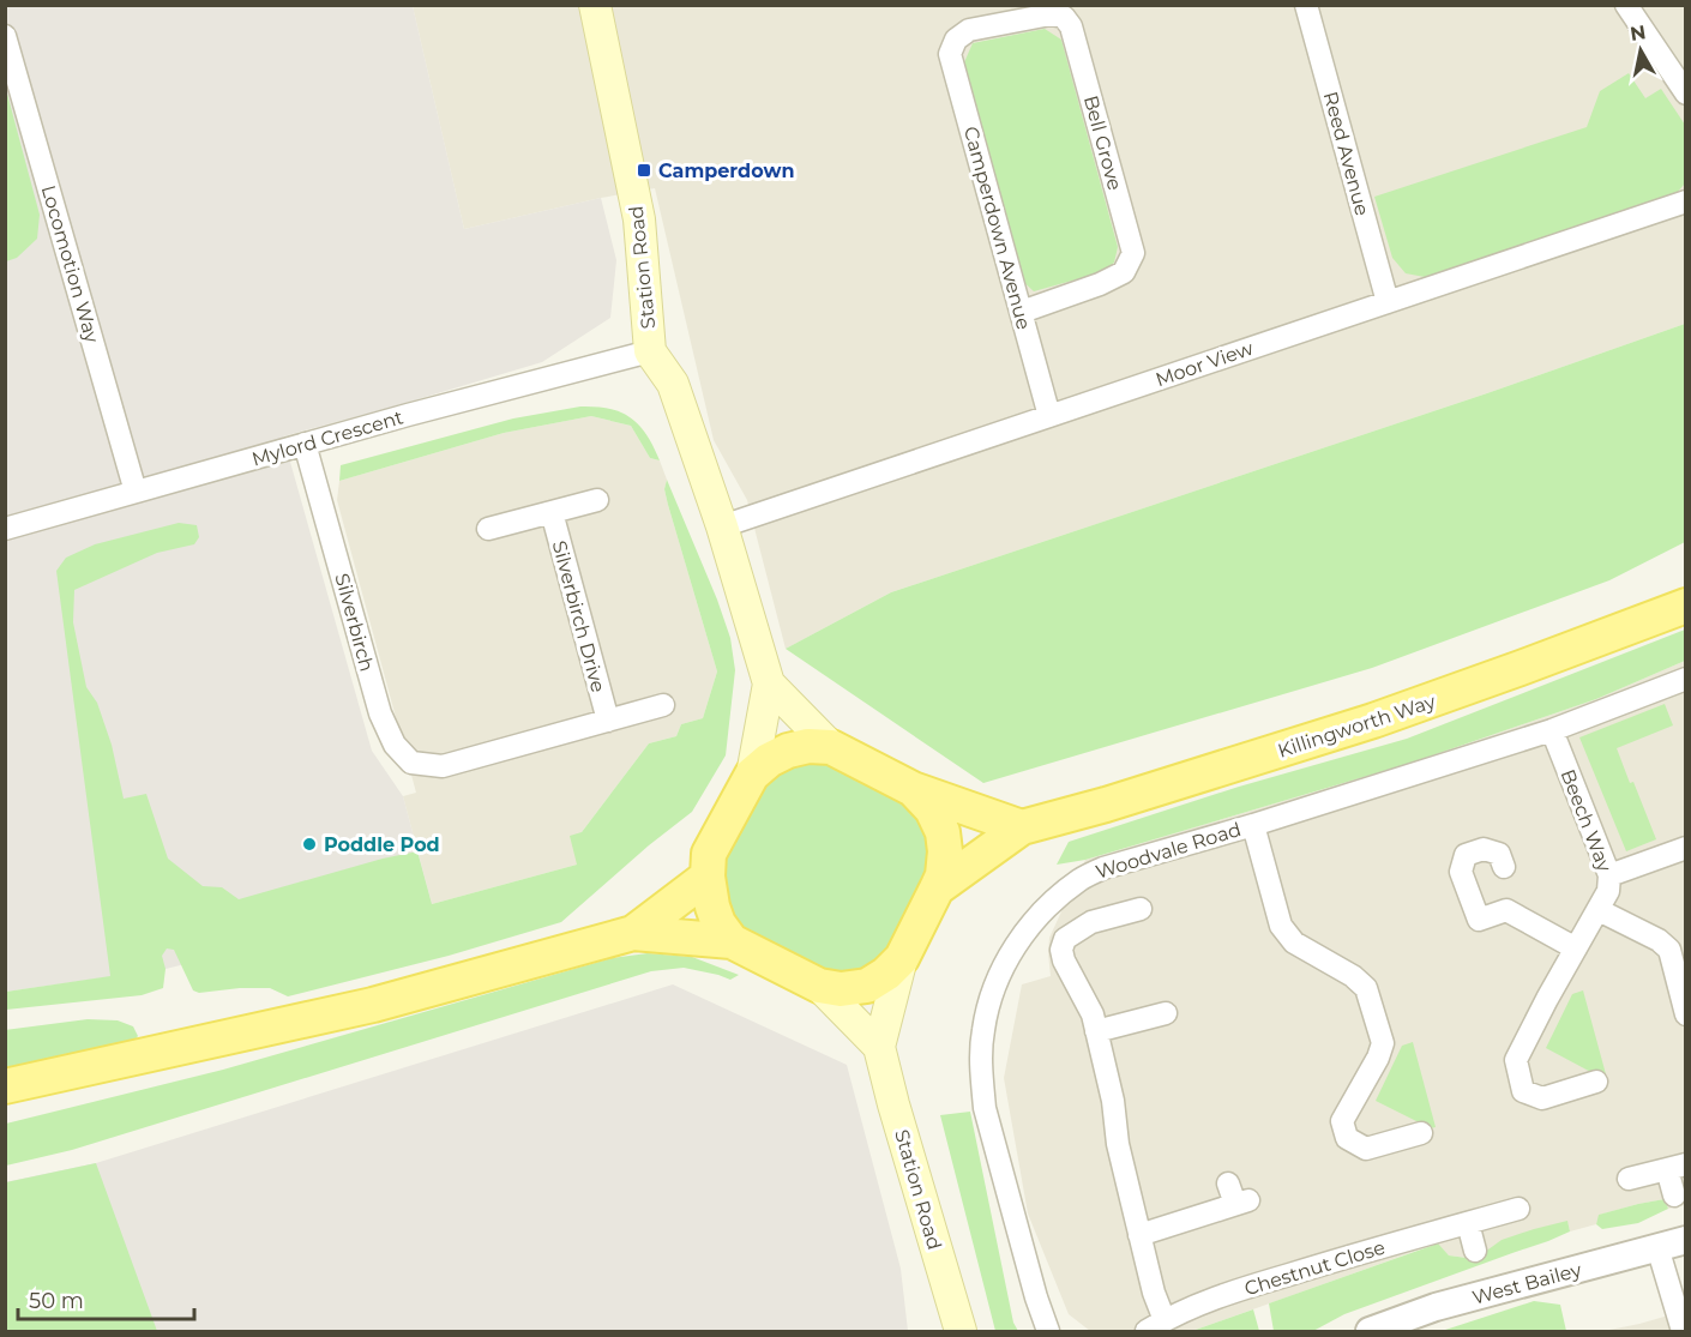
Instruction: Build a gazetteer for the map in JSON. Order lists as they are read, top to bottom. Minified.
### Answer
{"streets":{"main road":["Station Road","Killingworth Way"],"street":["Bell Grove","Reed Avenue","Camperdown Avenue","Locomotion Way","Moor View","Mylord Crescent","Silverbirch Drive","Silverbirch","Beech Way","Woodvale Road","Chestnut Close","West Bailey"]},"crossings":[["Bell Grove","Camperdown Avenue"],["Reed Avenue","Moor View"],["Camperdown Avenue","Moor View"],["Locomotion Way","Mylord Crescent"],["Station Road","Moor View"],["Station Road","Mylord Crescent"],["Station Road","Killingworth Way"],["Mylord Crescent","Silverbirch"],["Silverbirch Drive","Silverbirch"],["Beech Way","Woodvale Road"]],"places":{"transit":["Camperdown"],"other":["Poddle Pod"]},"scale_bar":"50 m","north":"top"}
